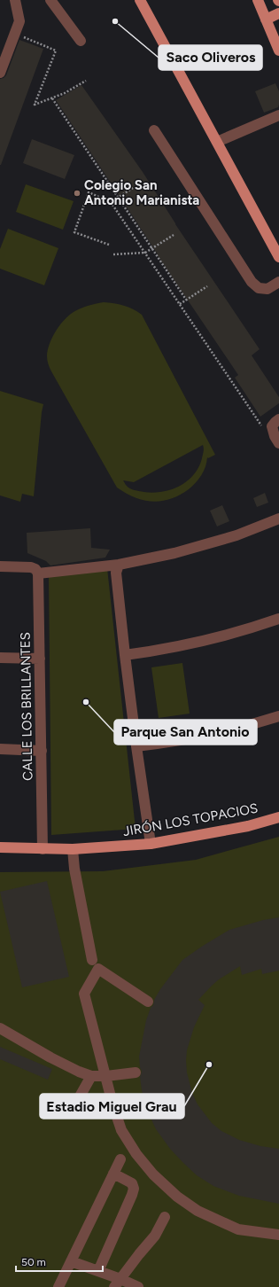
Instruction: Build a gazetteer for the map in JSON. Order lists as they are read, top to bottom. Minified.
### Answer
{"streets":{"main road":["JIRÓN LOS TOPACIOS"],"street":["CALLE LOS BRILLANTES"]},"crossings":[["CALLE LOS BRILLANTES","JIRÓN LOS TOPACIOS"]],"places":["Saco Oliveros","Colegio San Antonio Marianista","Parque San Antonio","Estadio Miguel Grau"],"scale_bar":"50 m"}
